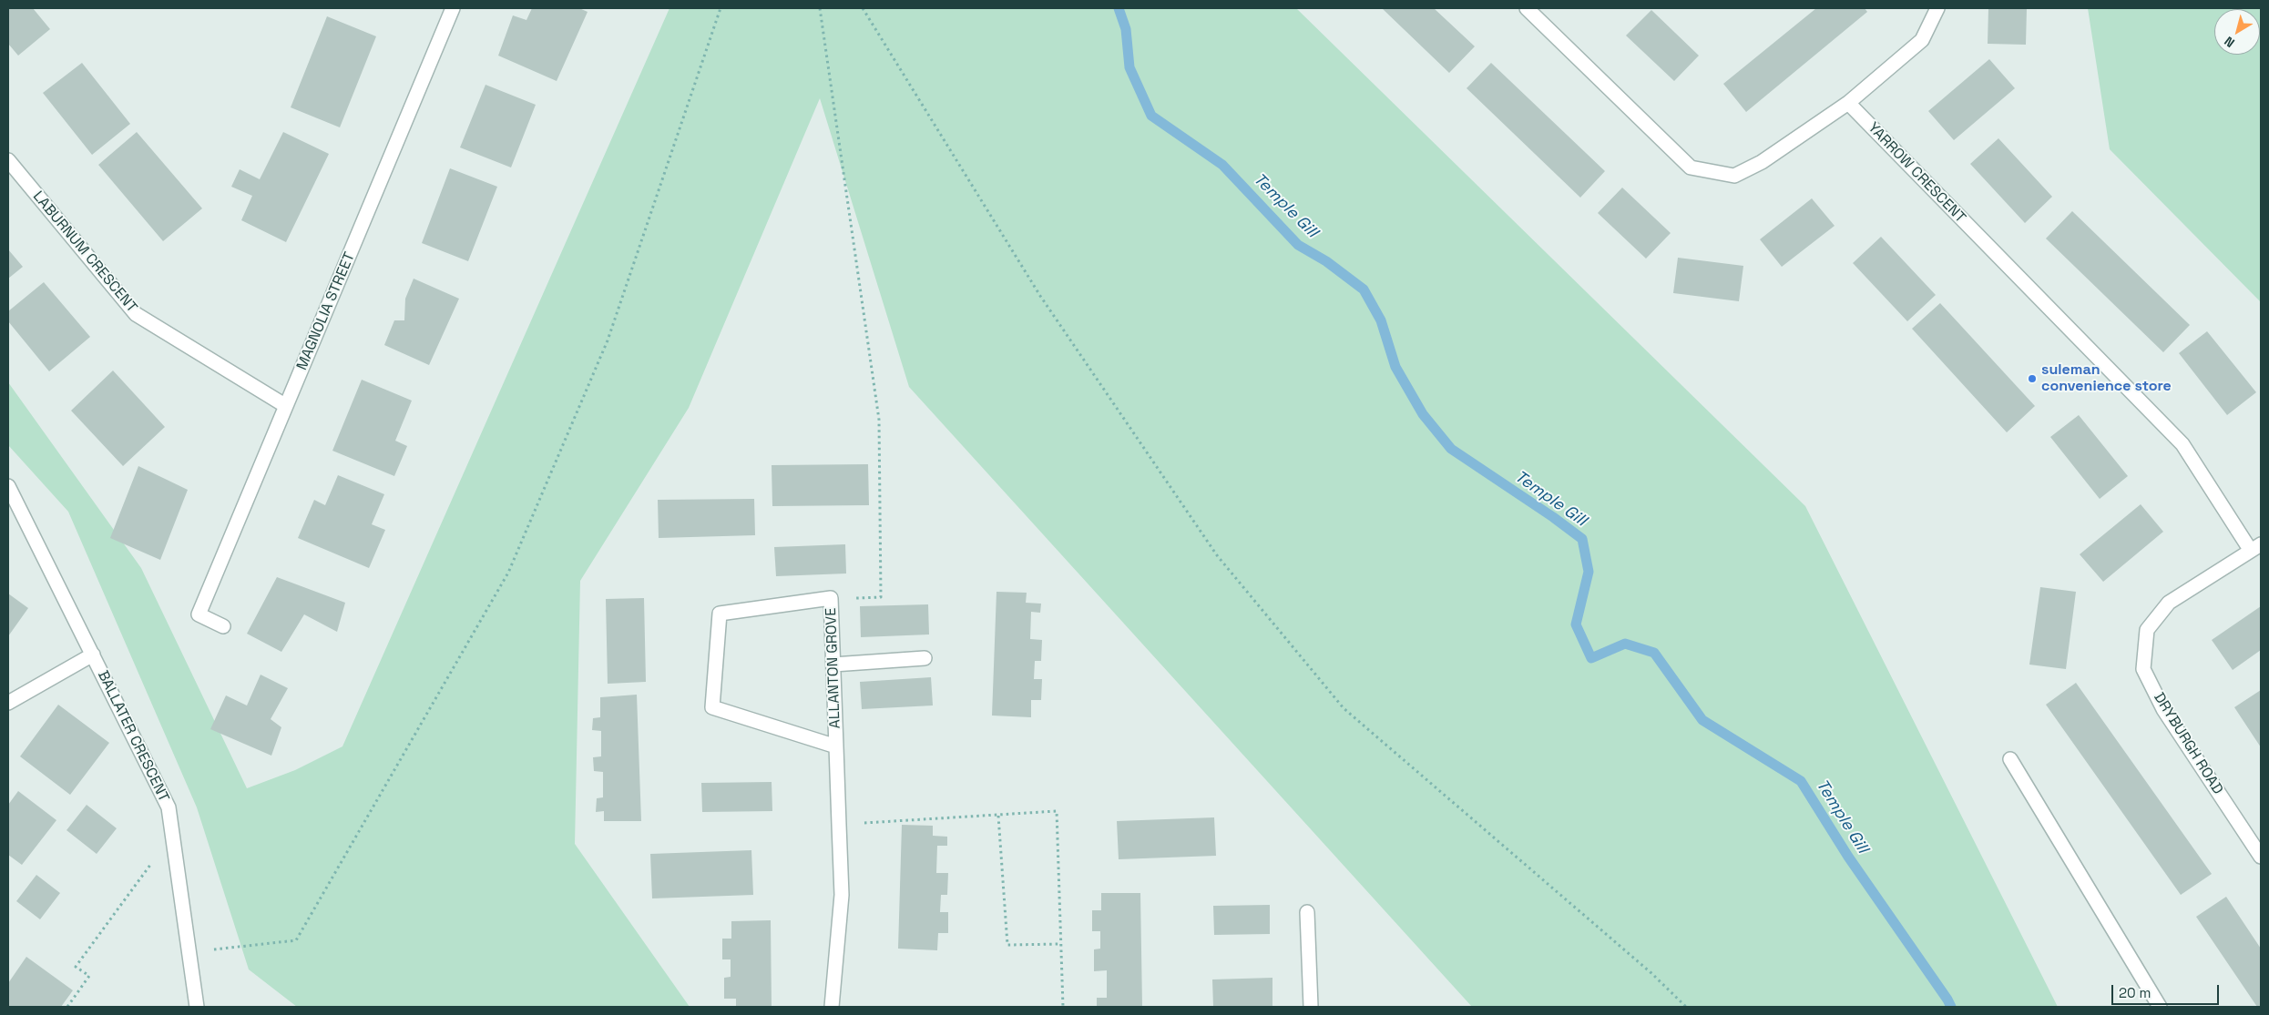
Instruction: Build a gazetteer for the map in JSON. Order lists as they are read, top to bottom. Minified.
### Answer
{"streets":{"street":["YARROW CRESCENT","LABURNUM CRESCENT","MAGNOLIA STREET","ALLANTON GROVE","BALLATER CRESCENT","DRYBURGH ROAD"]},"crossings":[["YARROW CRESCENT","DRYBURGH ROAD"],["LABURNUM CRESCENT","MAGNOLIA STREET"]],"water":["Temple Gill"],"places":["suleman convenience store"],"scale_bar":"20 m","north":"bottom left"}
